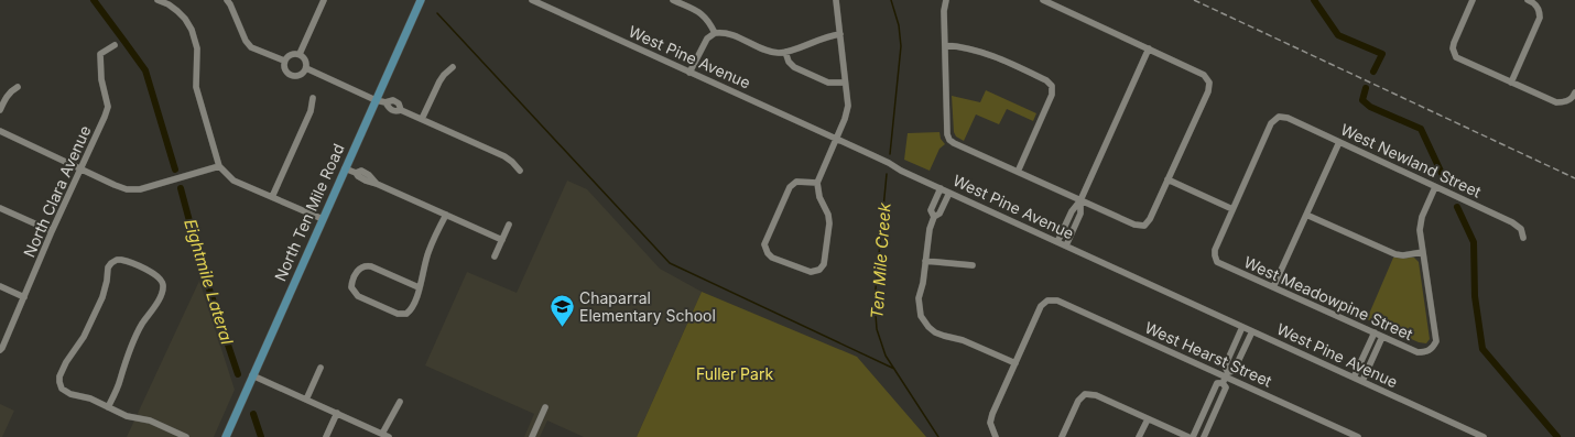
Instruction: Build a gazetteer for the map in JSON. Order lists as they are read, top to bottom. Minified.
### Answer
{"streets":{"main road":["North Ten Mile Road"],"street":["West Pine Avenue","West Newland Street","North Clara Avenue","West Meadowpine Street","West Hearst Street"]},"crossings":[["West Newland Street","West Meadowpine Street"]],"water":["Ten Mile Creek","Eightmile Lateral"],"parks":["Fuller Park"],"places":{"school or university":["Chaparral Elementary School"]}}
